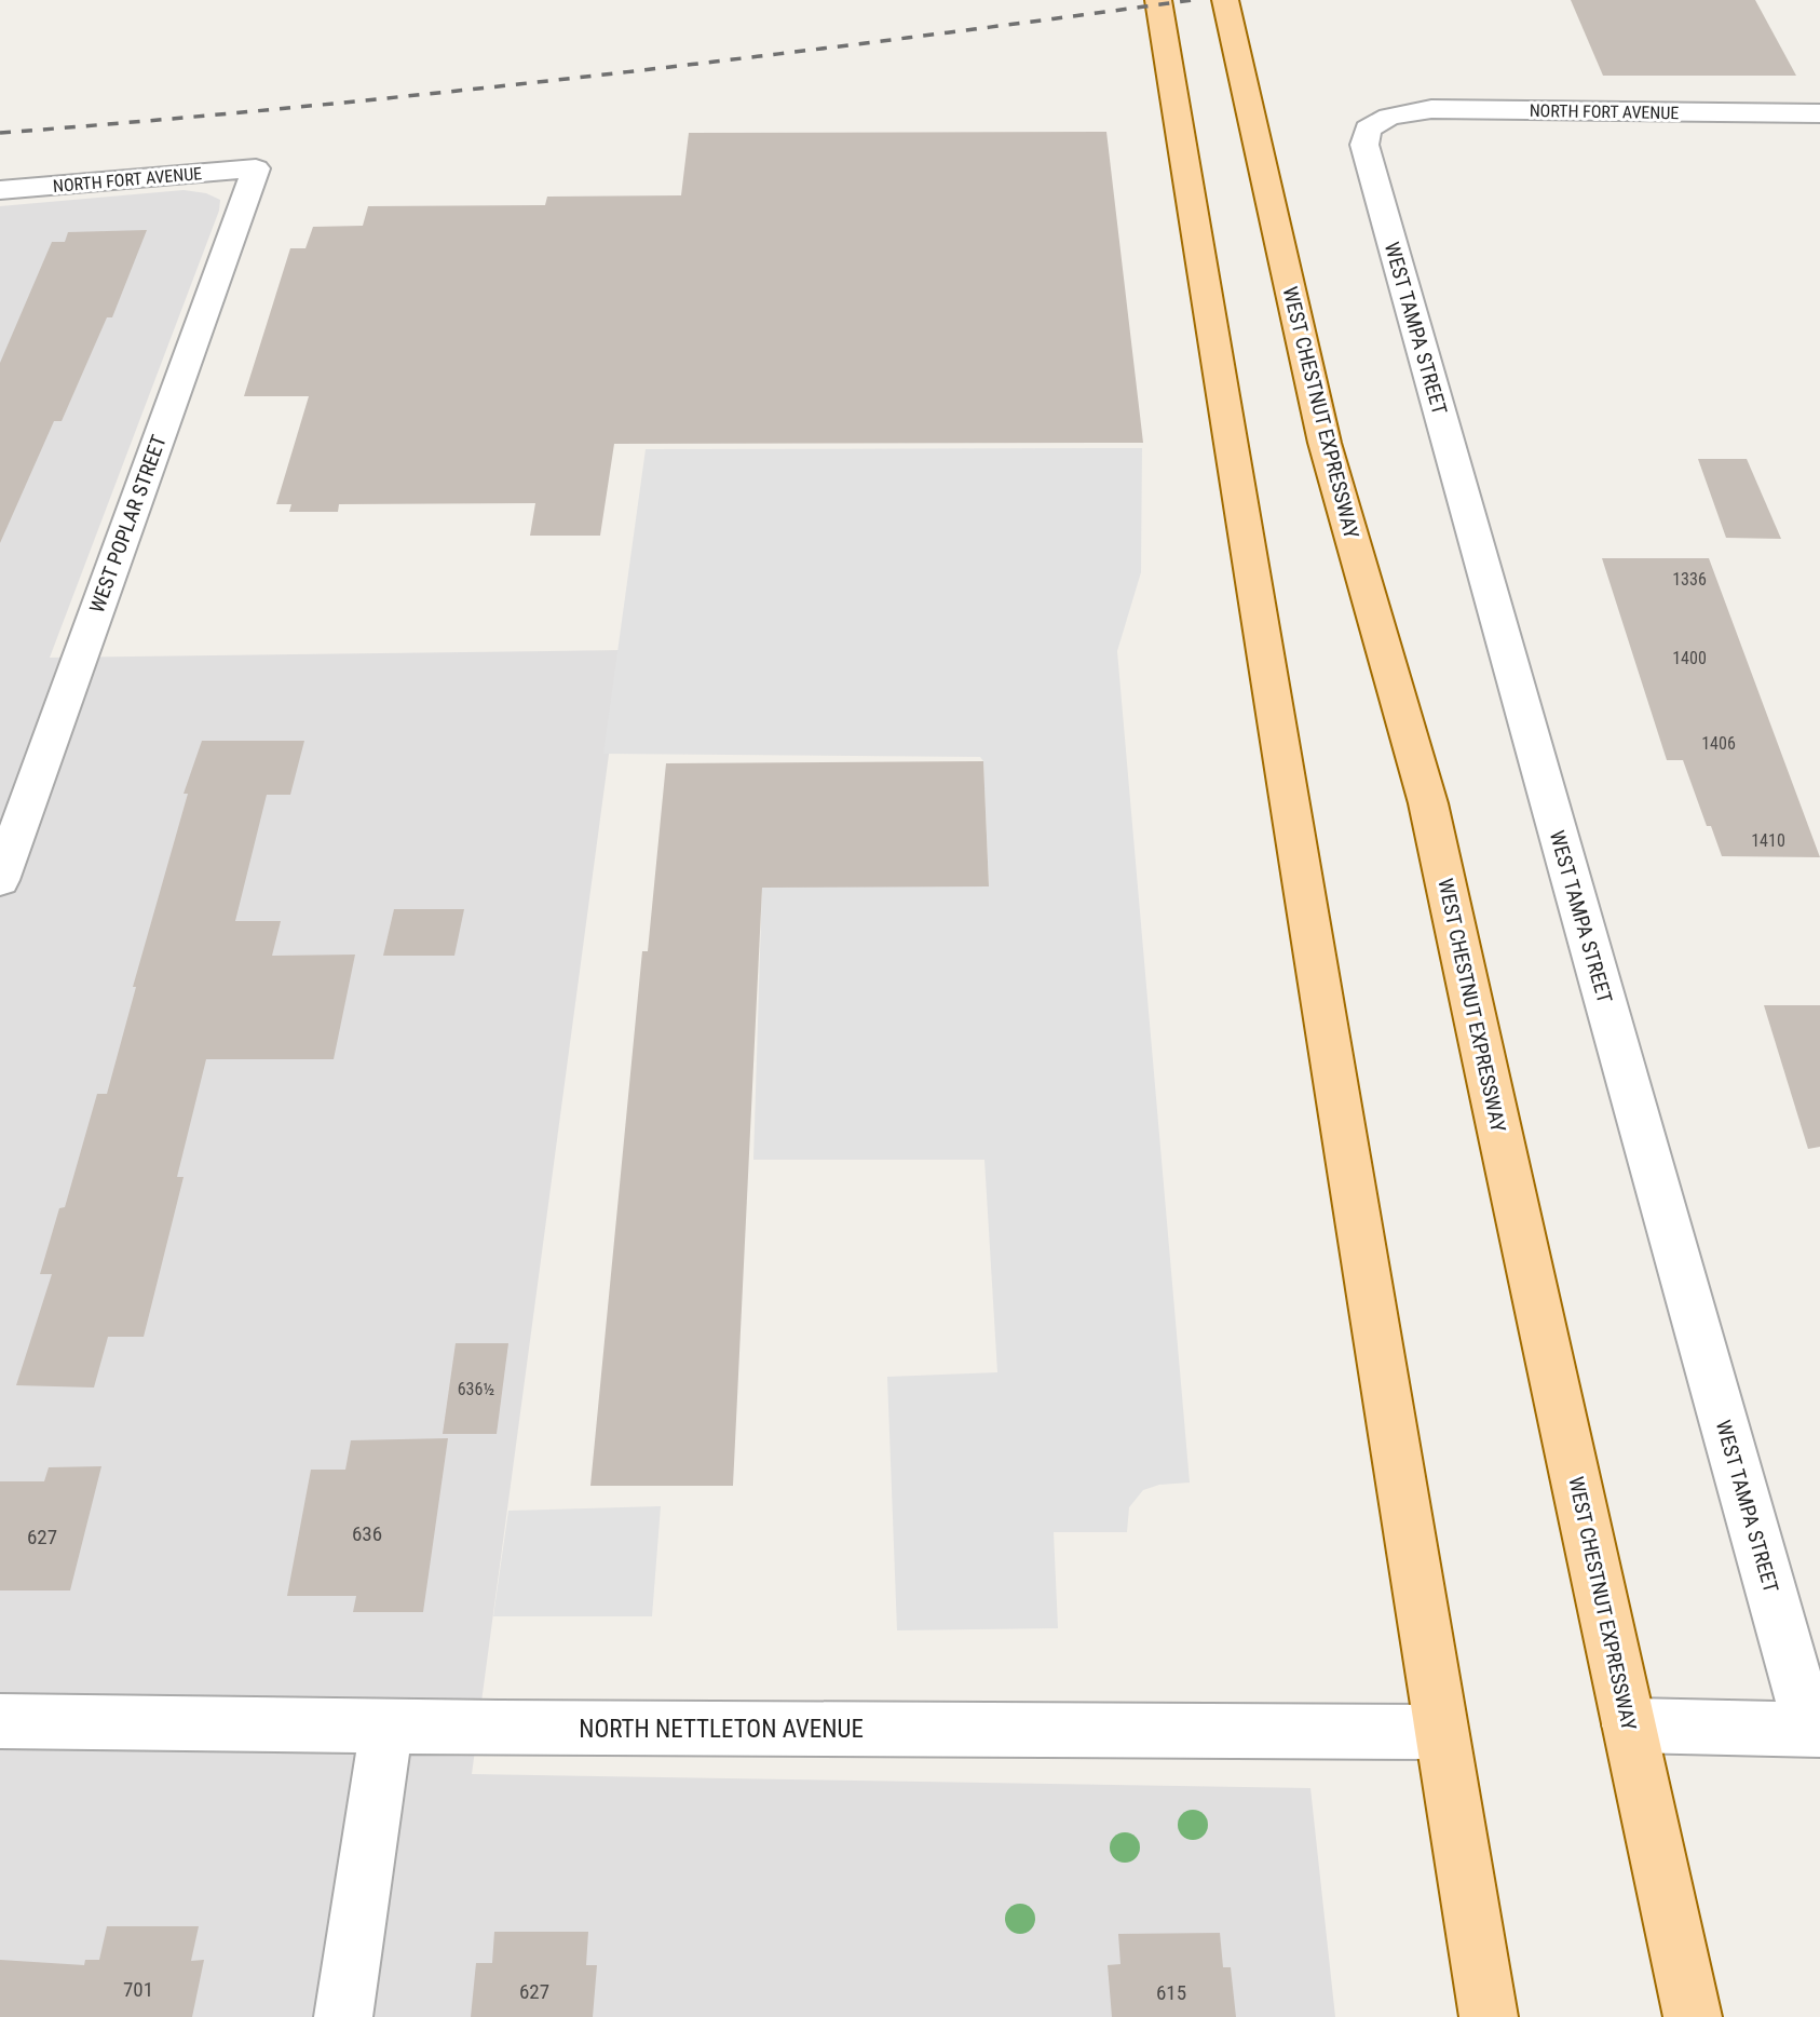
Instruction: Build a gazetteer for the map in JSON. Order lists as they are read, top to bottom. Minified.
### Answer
{"streets":{"main road":["WEST CHESTNUT EXPRESSWAY"],"street":["NORTH FORT AVENUE","WEST TAMPA STREET","WEST POPLAR STREET","NORTH NETTLETON AVENUE"]},"crossings":[["NORTH FORT AVENUE","WEST TAMPA STREET"],["NORTH FORT AVENUE","WEST POPLAR STREET"]],"house_numbers":["1336","1400","1406","1410","636½","636","627","701","627","615"]}
